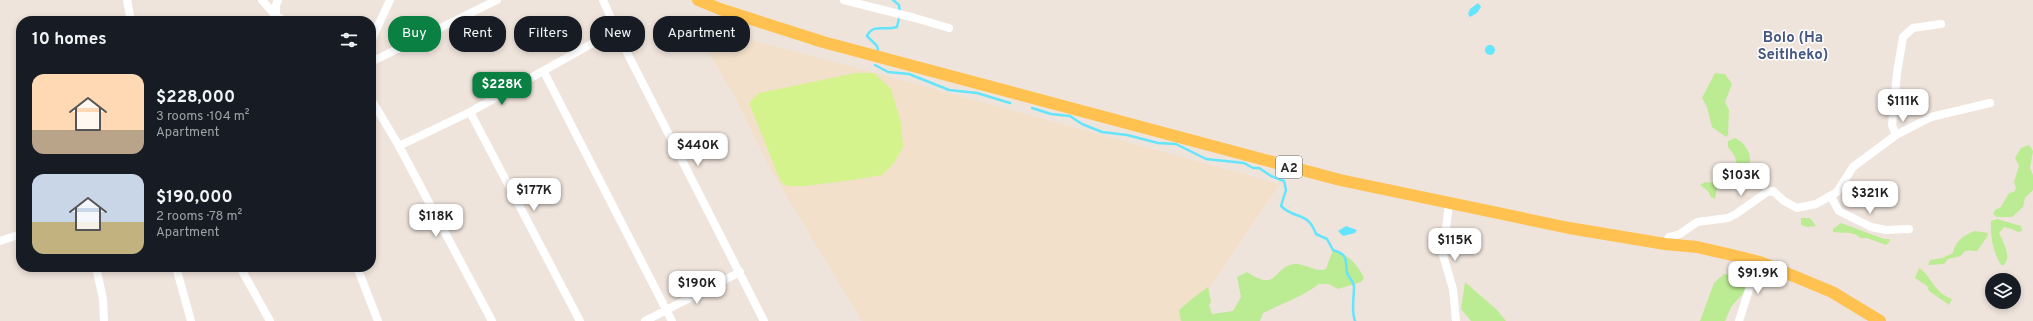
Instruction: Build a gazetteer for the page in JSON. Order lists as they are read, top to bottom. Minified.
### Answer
{"streets":{"main road":["A2"]},"districts":["Bolo (Ha Seitlheko)"],"page":{"chip":["Buy","Rent","Filters","New","Apartment"],"heading":"10 homes","list":[{"name":"$228,000","note":"3 rooms · 104 m² · Apartment"},{"name":"$190,000","note":"2 rooms · 78 m² · Apartment"}],"price":["$228K","$111K","$440K","$103K","$177K","$321K","$118K","$115K","$91.9K","$190K"]}}
